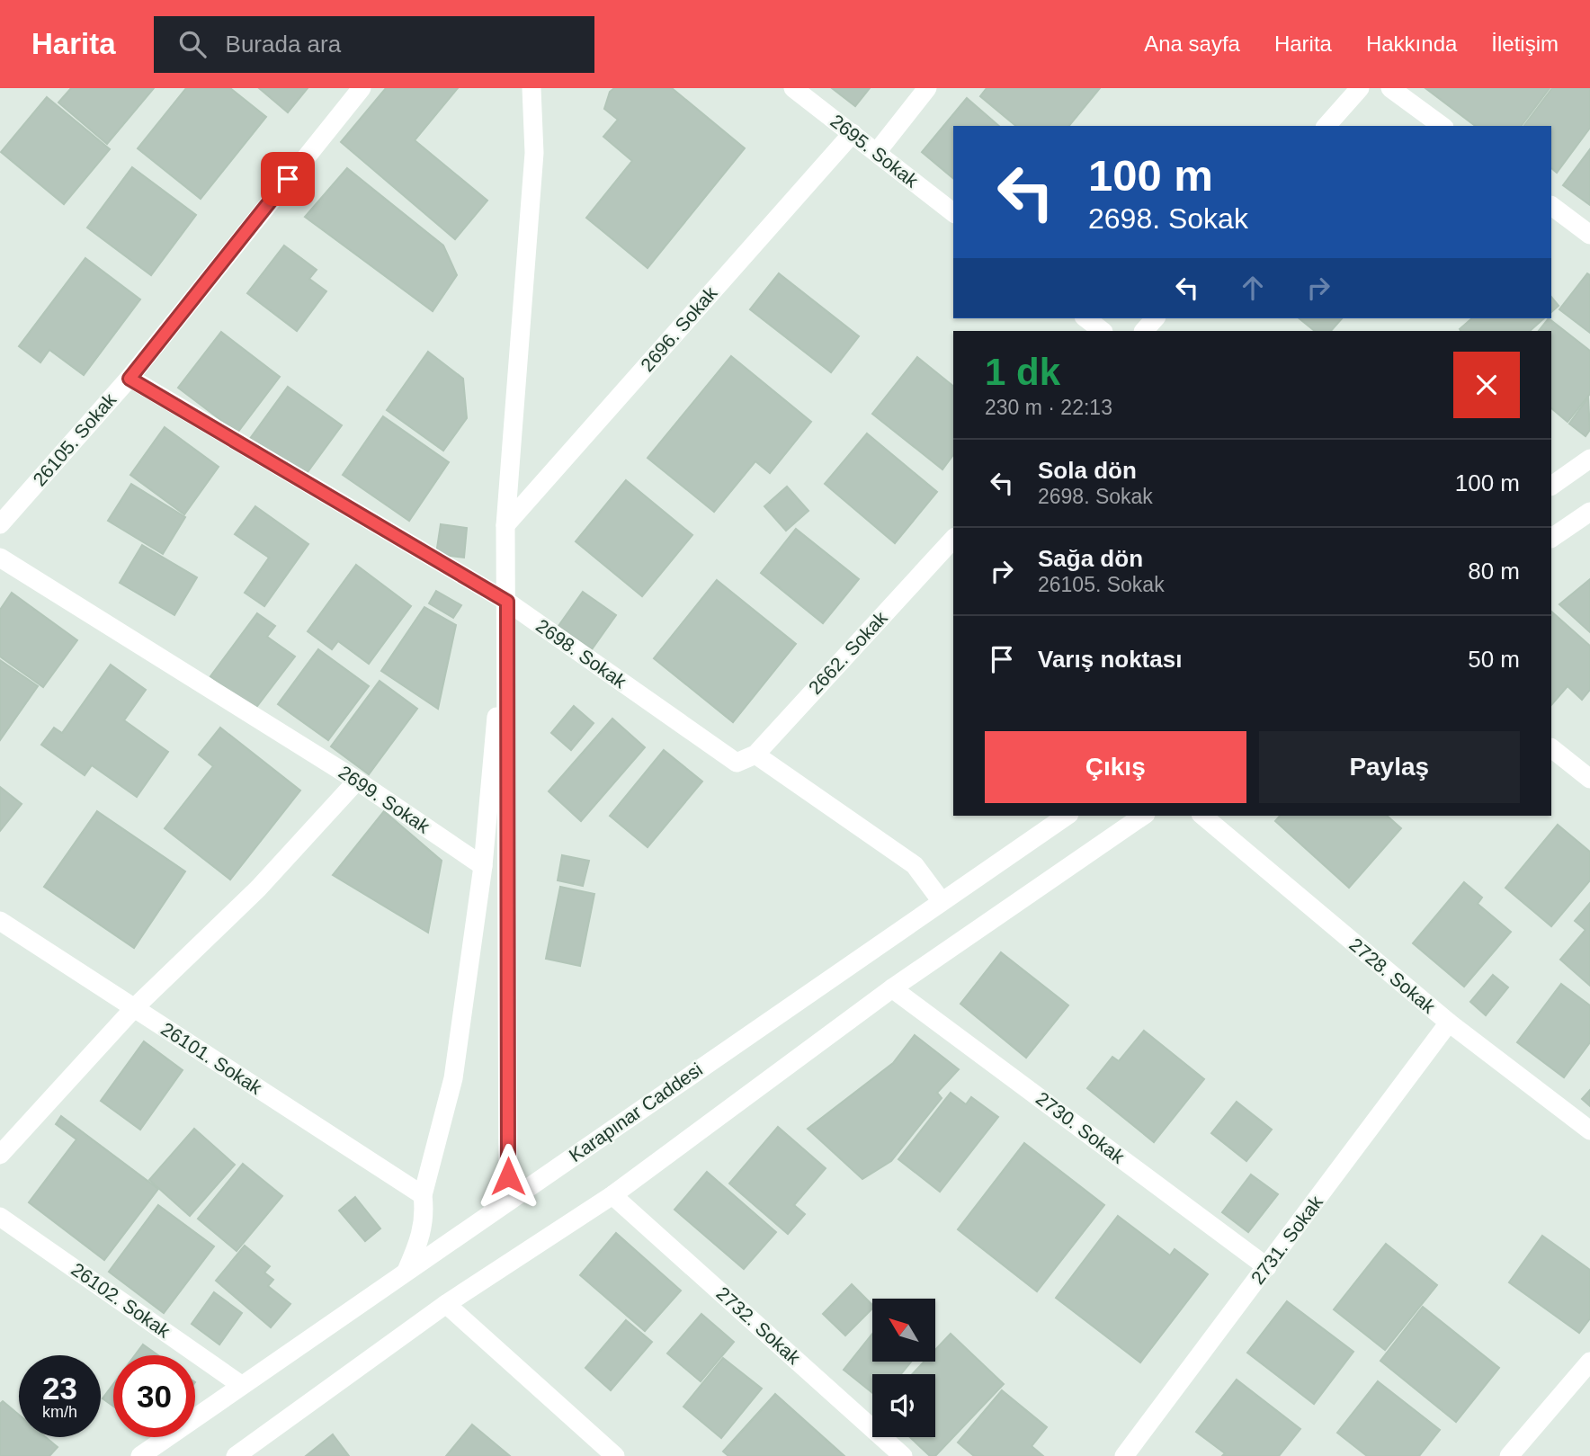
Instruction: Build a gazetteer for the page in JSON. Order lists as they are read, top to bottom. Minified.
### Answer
{"streets":{"street":["2695. Sokak","2696. Sokak","26105. Sokak","2662. Sokak","2698. Sokak","2699. Sokak","2728. Sokak","26101. Sokak","Karapınar Caddesi","2730. Sokak","2731. Sokak","26102. Sokak","2732. Sokak"]},"crossings":[["2695. Sokak","2696. Sokak"],["26105. Sokak","2698. Sokak"],["2662. Sokak","2698. Sokak"],["2728. Sokak","2731. Sokak"],["Karapınar Caddesi","26102. Sokak"],["2730. Sokak","2731. Sokak"]],"north":"top left","page":{"header":"Harita","search":"Burada ara","nav":["Ana sayfa","Harita","Hakkında","İletişim"],"turn":["100 m","2698. Sokak"],"heading":["1 dk","230 m · 22:13"],"list":[{"name":"Sola dön","note":"2698. Sokak","value":"100 m"},{"name":"Sağa dön","note":"26105. Sokak","value":"80 m"},{"name":"Varış noktası","value":"50 m"}],"buttons":["Çıkış","Paylaş"],"speed":"23 km/h","limit":"30"}}
